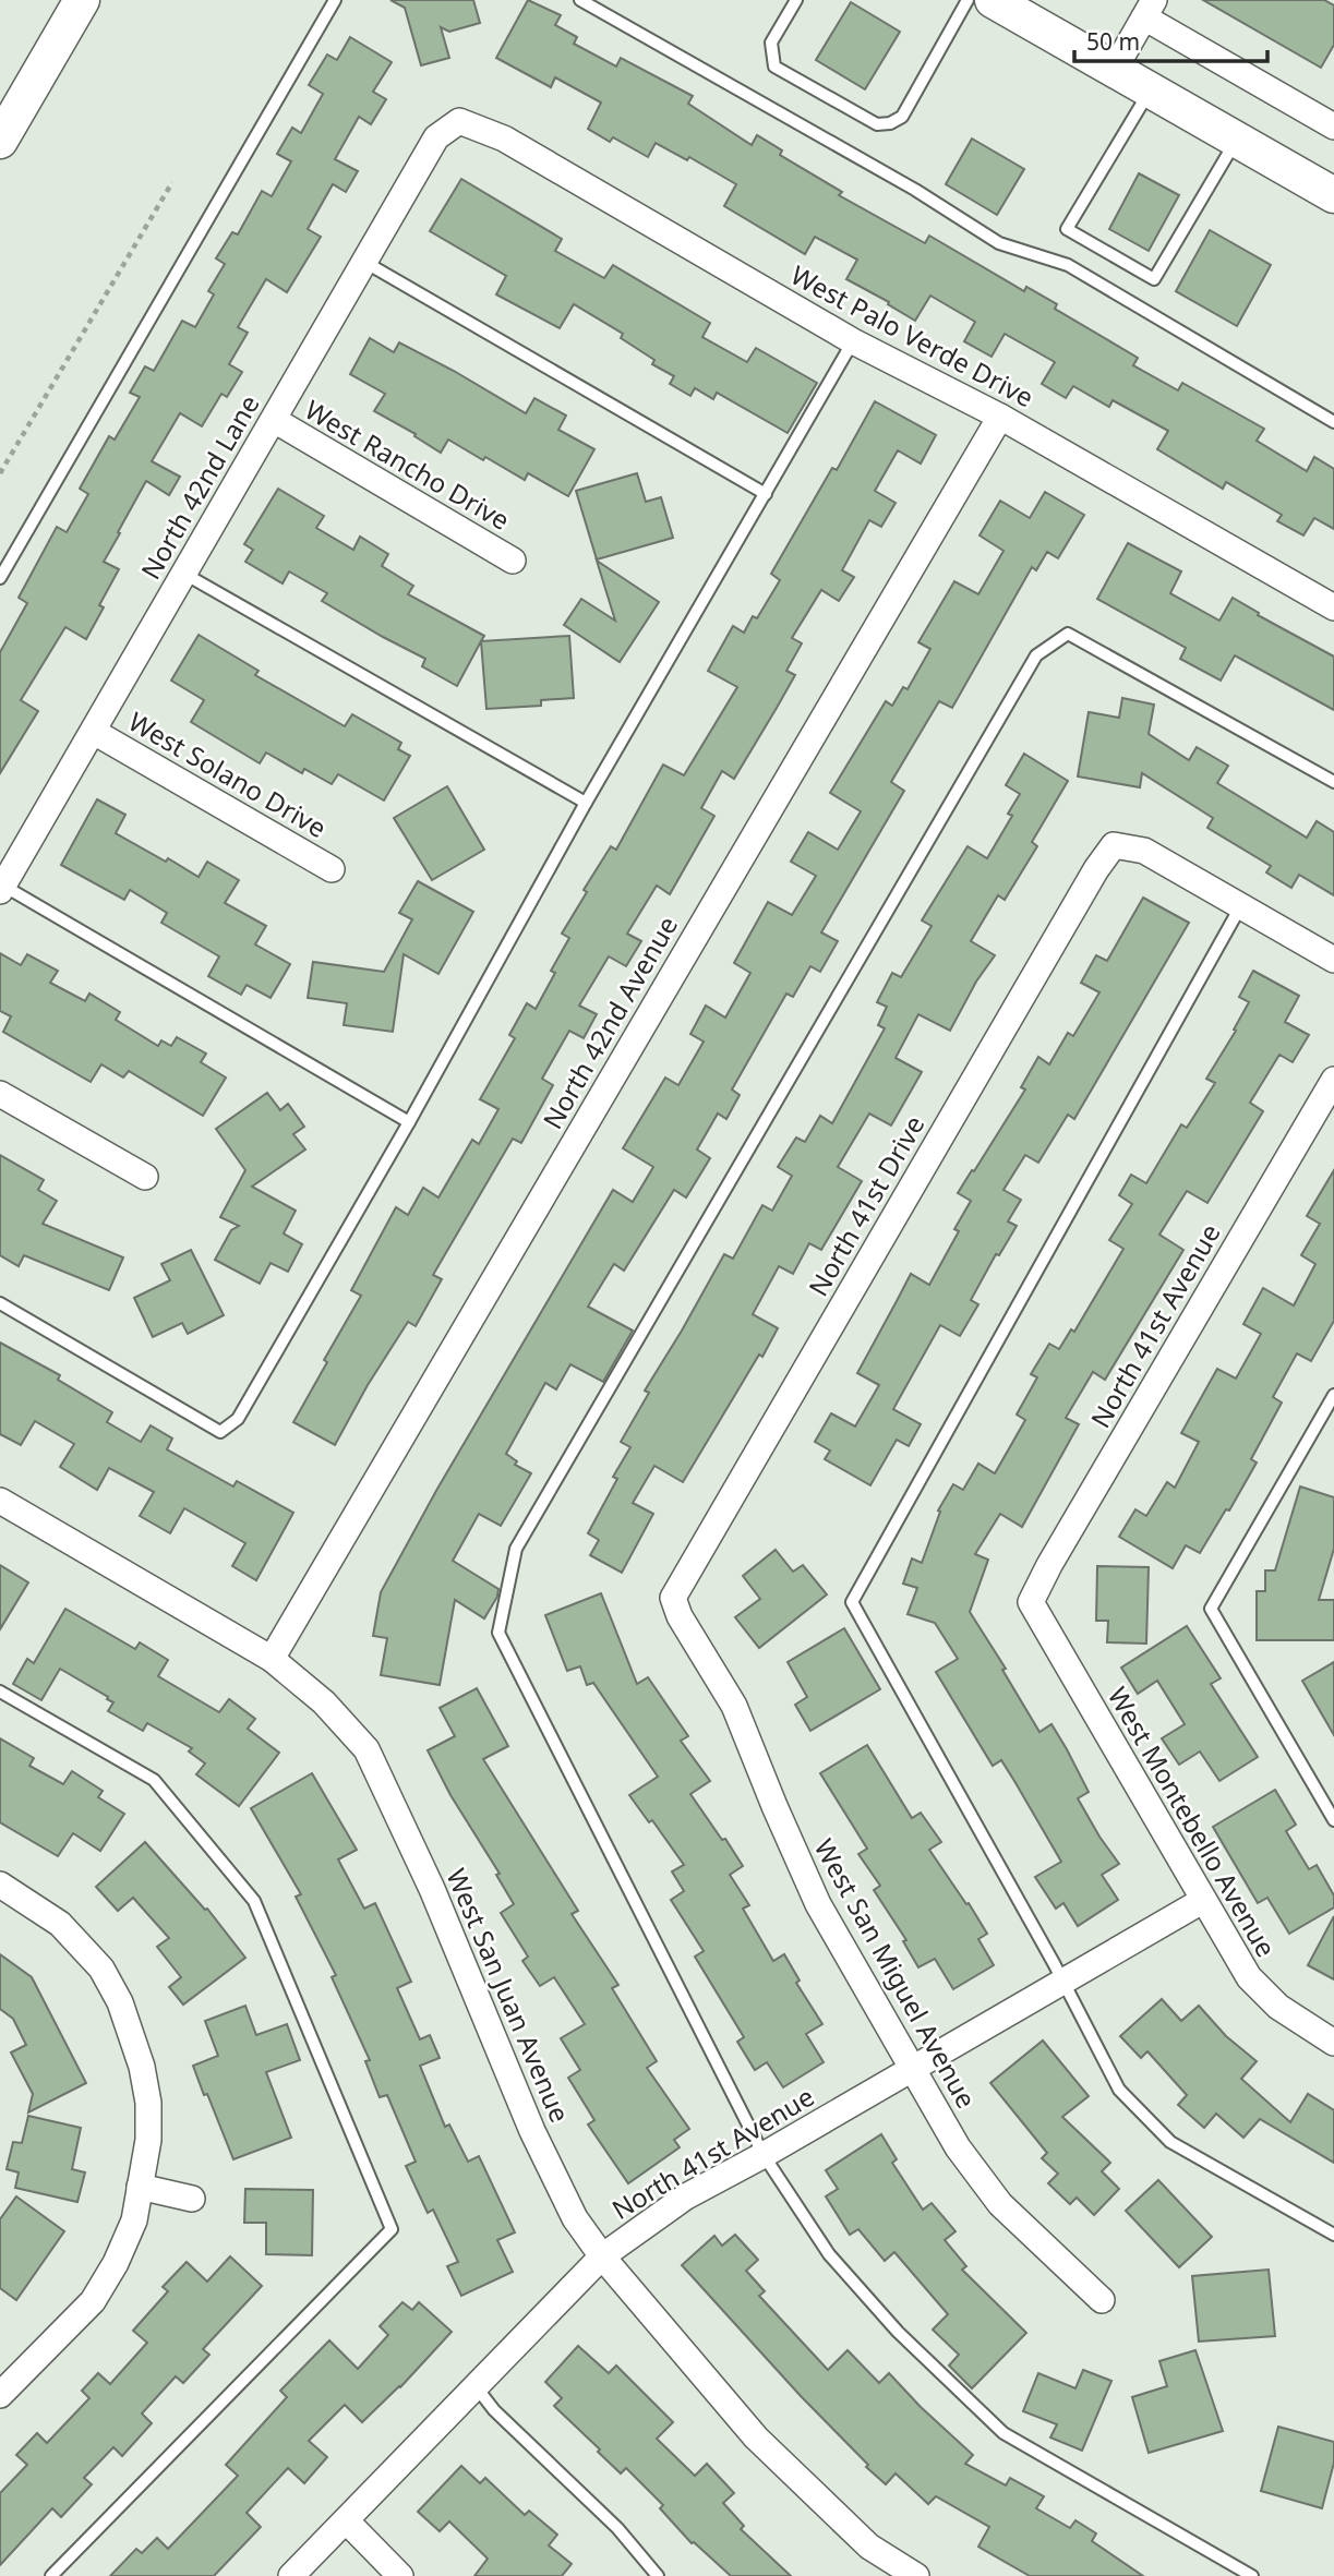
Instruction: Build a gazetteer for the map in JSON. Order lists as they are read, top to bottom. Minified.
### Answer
{"streets":{"street":["West Palo Verde Drive","West Rancho Drive","North 42nd Lane","West Solano Drive","North 42nd Avenue","North 41st Drive","North 41st Avenue","West Montebello Avenue","West San Miguel Avenue","West San Juan Avenue"]},"crossings":[["West Palo Verde Drive","North 42nd Lane"],["West Palo Verde Drive","North 42nd Avenue"],["West Rancho Drive","North 42nd Lane"],["North 42nd Lane","West Solano Drive"],["North 42nd Avenue","West San Juan Avenue"],["North 41st Drive","West San Miguel Avenue"],["North 41st Avenue","West Montebello Avenue"],["North 41st Avenue","West San Miguel Avenue"],["North 41st Avenue","West San Juan Avenue"]],"scale_bar":"50 m"}
